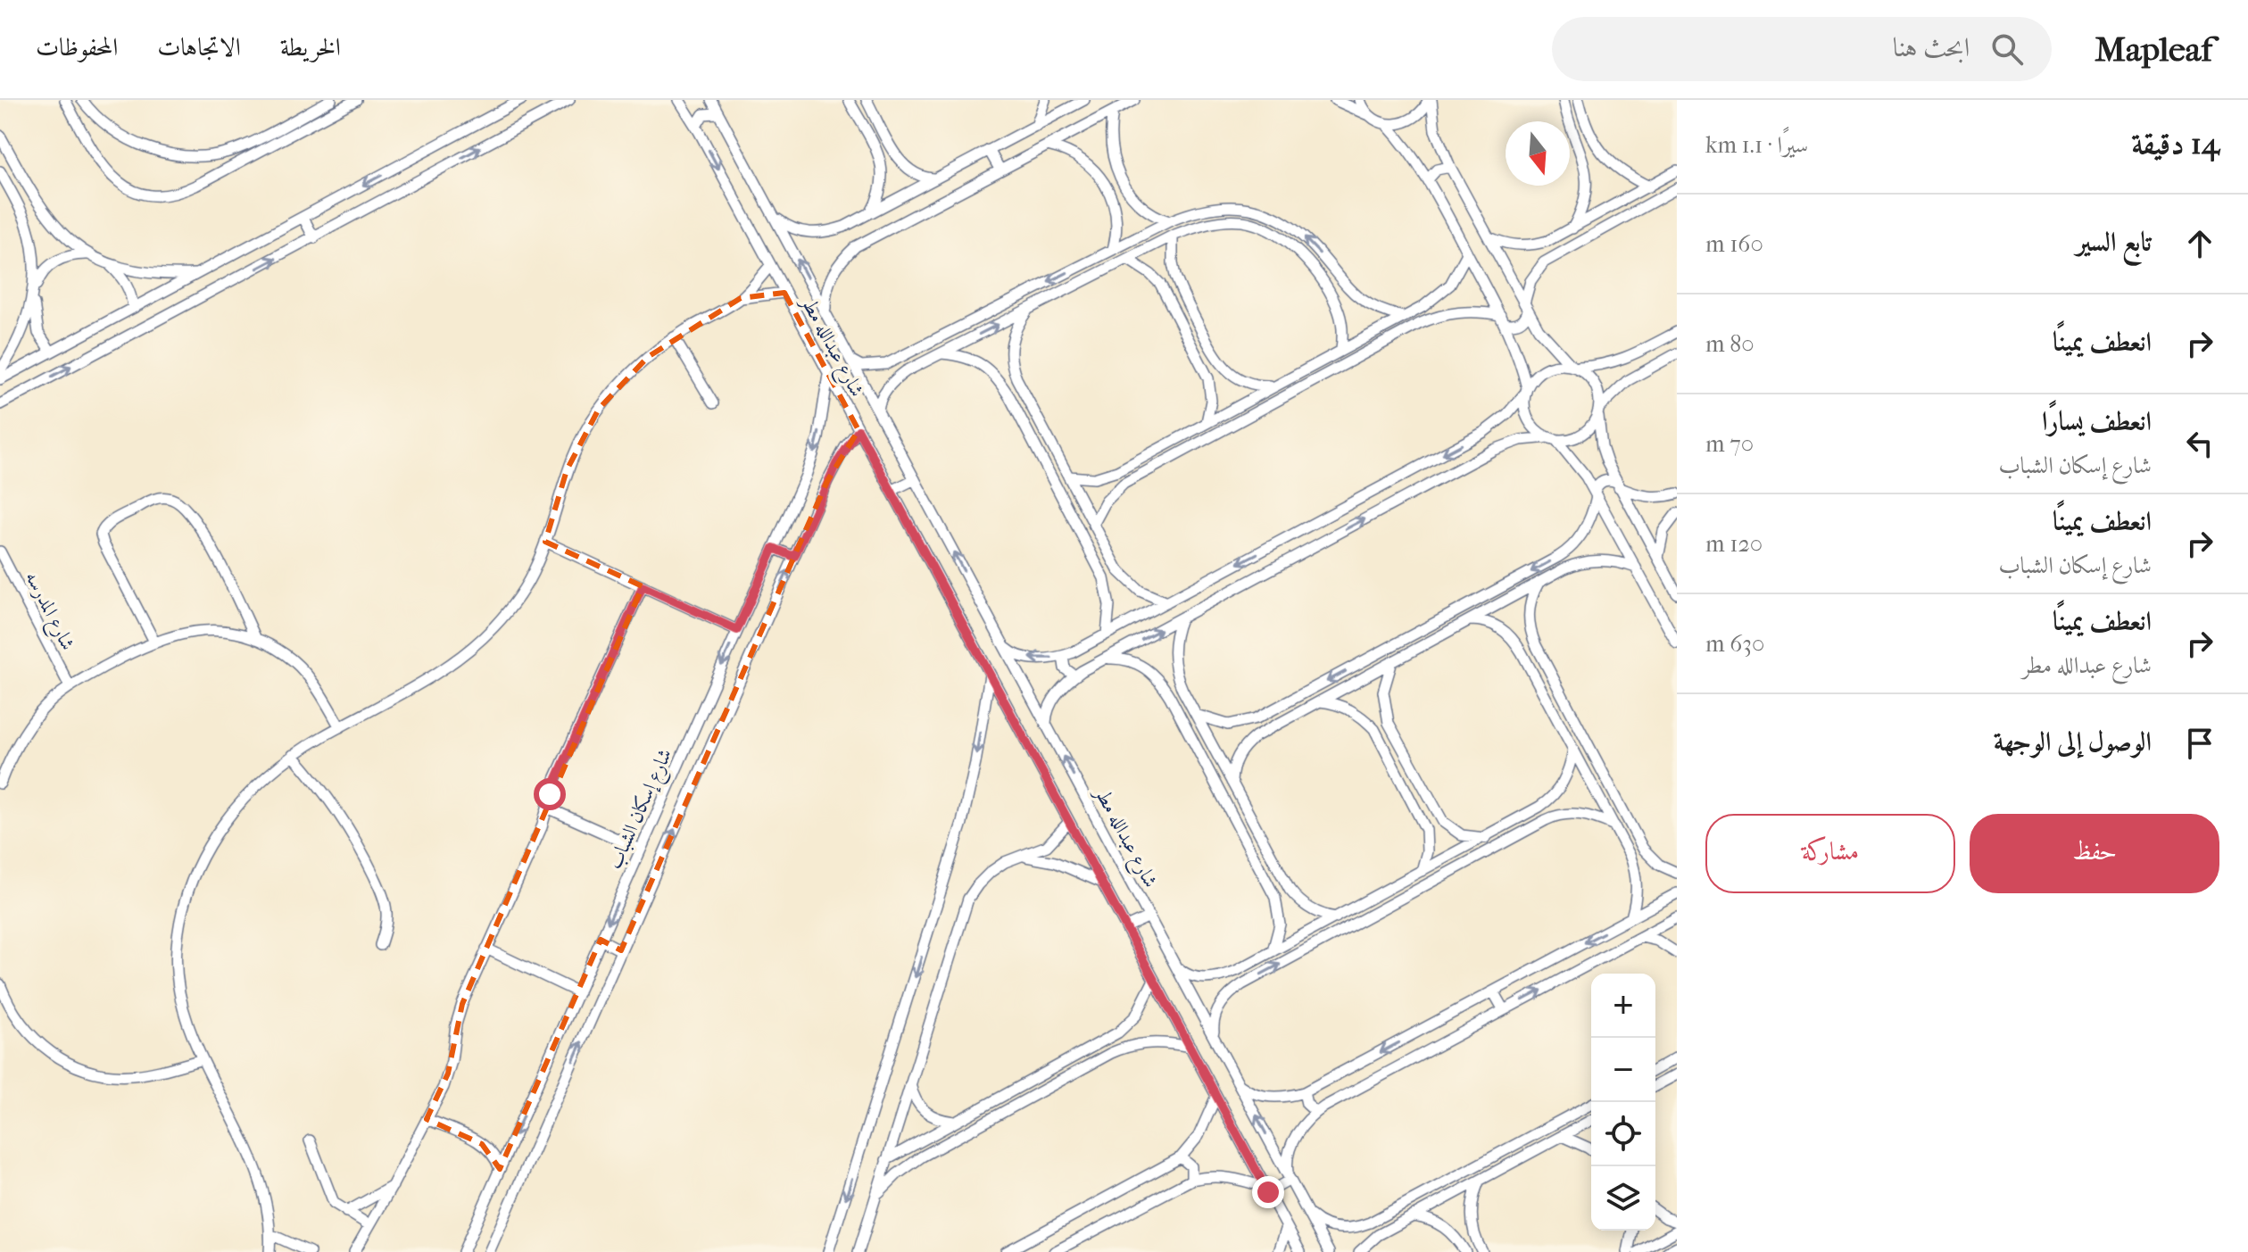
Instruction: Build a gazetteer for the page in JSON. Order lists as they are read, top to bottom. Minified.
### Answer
{"streets":{"street":["شارع عبدالله مطر","شارع المدرسه","شارع إسكان الشباب"]},"crossings":[["شارع عبدالله مطر","شارع إسكان الشباب"]],"north":"bottom","page":{"header":"Mapleaf","search":"ابحث هنا","nav":["الخريطة","الاتجاهات","المحفوظات"],"heading":["14 دقيقة","سيرًا · 1.1 km"],"list":[["تابع السير","160 m"],["انعطف يمينًا","80 m"],["انعطف يسارًا","شارع إسكان الشباب","70 m"],["انعطف يمينًا","شارع إسكان الشباب","120 m"],["انعطف يمينًا","شارع عبدالله مطر","630 m"],"الوصول إلى الوجهة"],"buttons":["حفظ","مشاركة"],"map_buttons":["+","−"]}}
